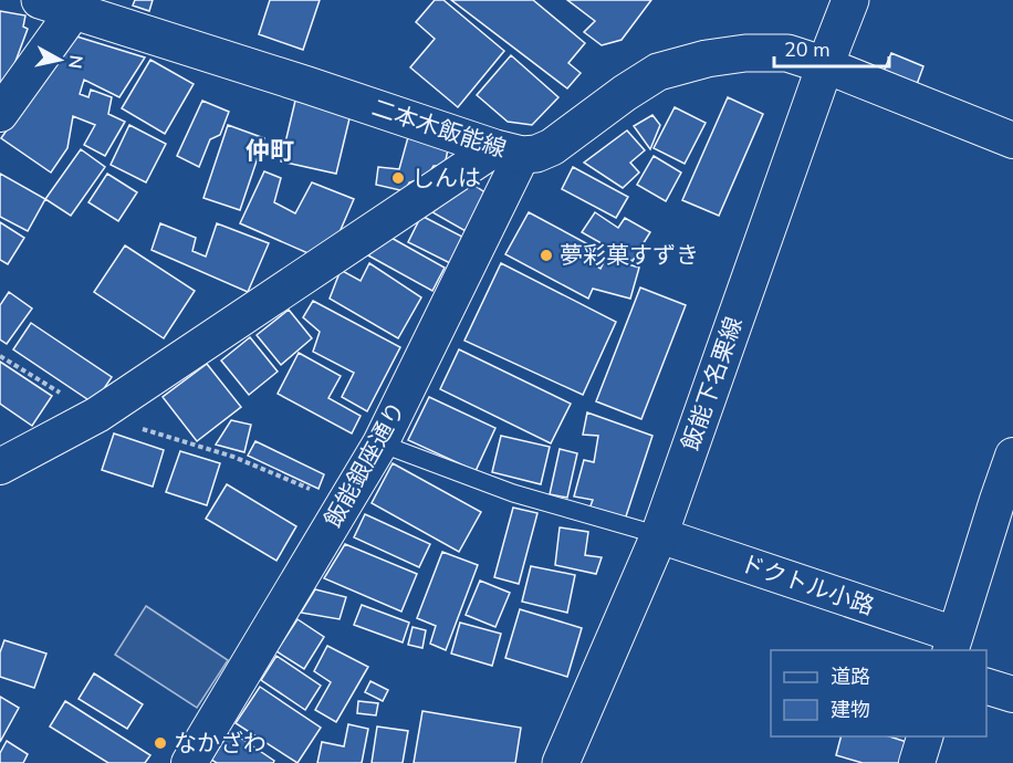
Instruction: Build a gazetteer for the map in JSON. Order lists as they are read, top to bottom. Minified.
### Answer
{"streets":{"main road":["二本木飯能線","飯能下名栗線"],"street":["飯能銀座通り","ドクトル小路"]},"crossings":[["二本木飯能線","飯能下名栗線"],["二本木飯能線","飯能銀座通り"],["飯能下名栗線","ドクトル小路"]],"districts":["仲町"],"places":["しんは","夢彩菓すずき","なかざわ"],"legend":["道路","建物"],"scale_bar":"20 m","north":"right"}
